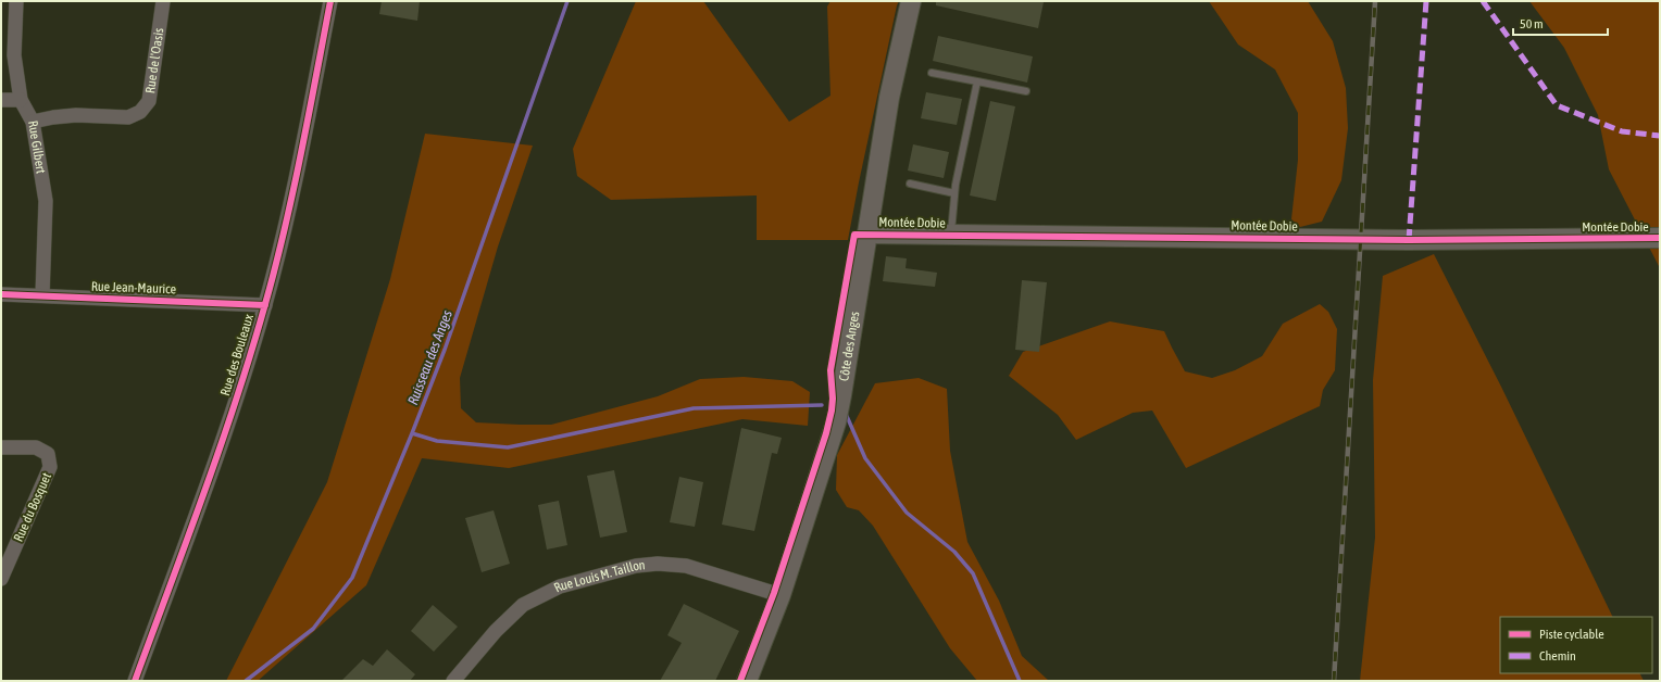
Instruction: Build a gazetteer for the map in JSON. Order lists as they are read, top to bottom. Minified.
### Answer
{"streets":{"street":["Rue de l'Oasis","Rue Gilbert","Montée Dobie","Rue Jean-Maurice","Côte des Anges","Rue des Bouleaux","Rue du Bosquet","Rue Louis M. Taillon"]},"crossings":[["Rue de l'Oasis","Rue Gilbert"],["Rue Gilbert","Rue Jean-Maurice"],["Montée Dobie","Côte des Anges"],["Rue Jean-Maurice","Rue des Bouleaux"],["Côte des Anges","Rue Louis M. Taillon"]],"water":["Ruisseau des Anges"],"legend":["Piste cyclable","Chemin"],"scale_bar":"50 m"}
